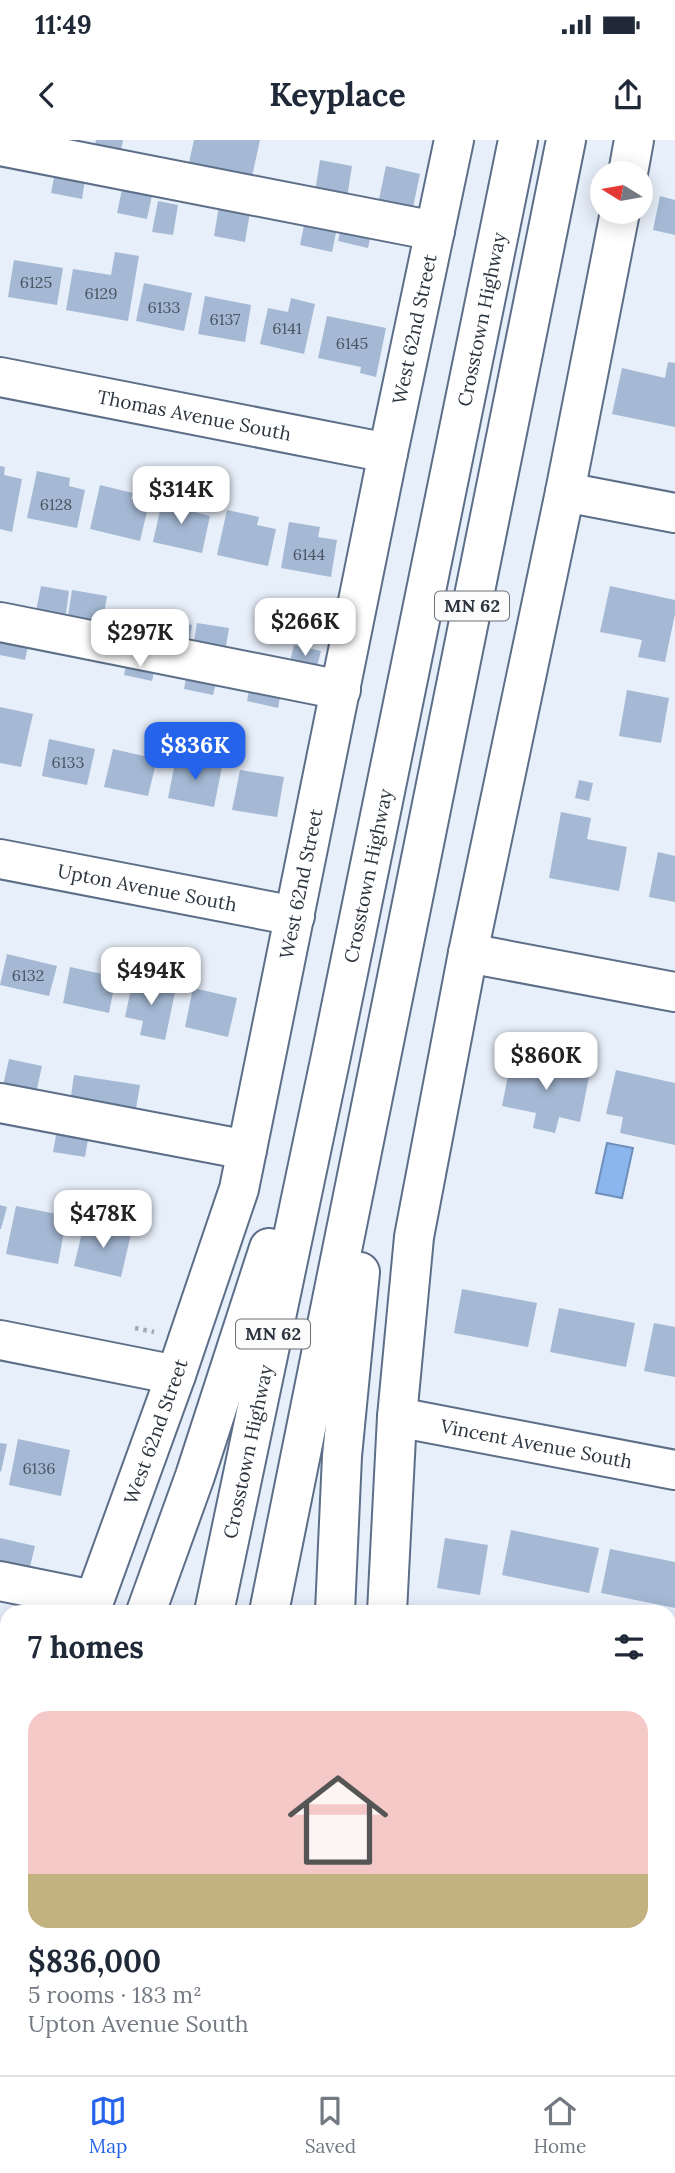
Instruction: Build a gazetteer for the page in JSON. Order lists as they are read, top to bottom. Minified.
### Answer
{"streets":{"main road":["Crosstown Highway","West 62nd Street","Thomas Avenue South","MN 62","Upton Avenue South","Vincent Avenue South"]},"crossings":[["West 62nd Street","Thomas Avenue South"],["West 62nd Street","Upton Avenue South"]],"house_numbers":["6125","6129","6133","6137","6141","6145","6128","6144","6133","6132","6136"],"north":"left","page":{"status":"11:49","header":"Keyplace","price":["$314K","$266K","$297K","$836K","$494K","$860K","$478K"],"heading":"7 homes","list":[{"name":"$836,000","note":"5 rooms · 183 m² · Upton Avenue South"}],"tabs":["Map","Saved","Home"]}}
